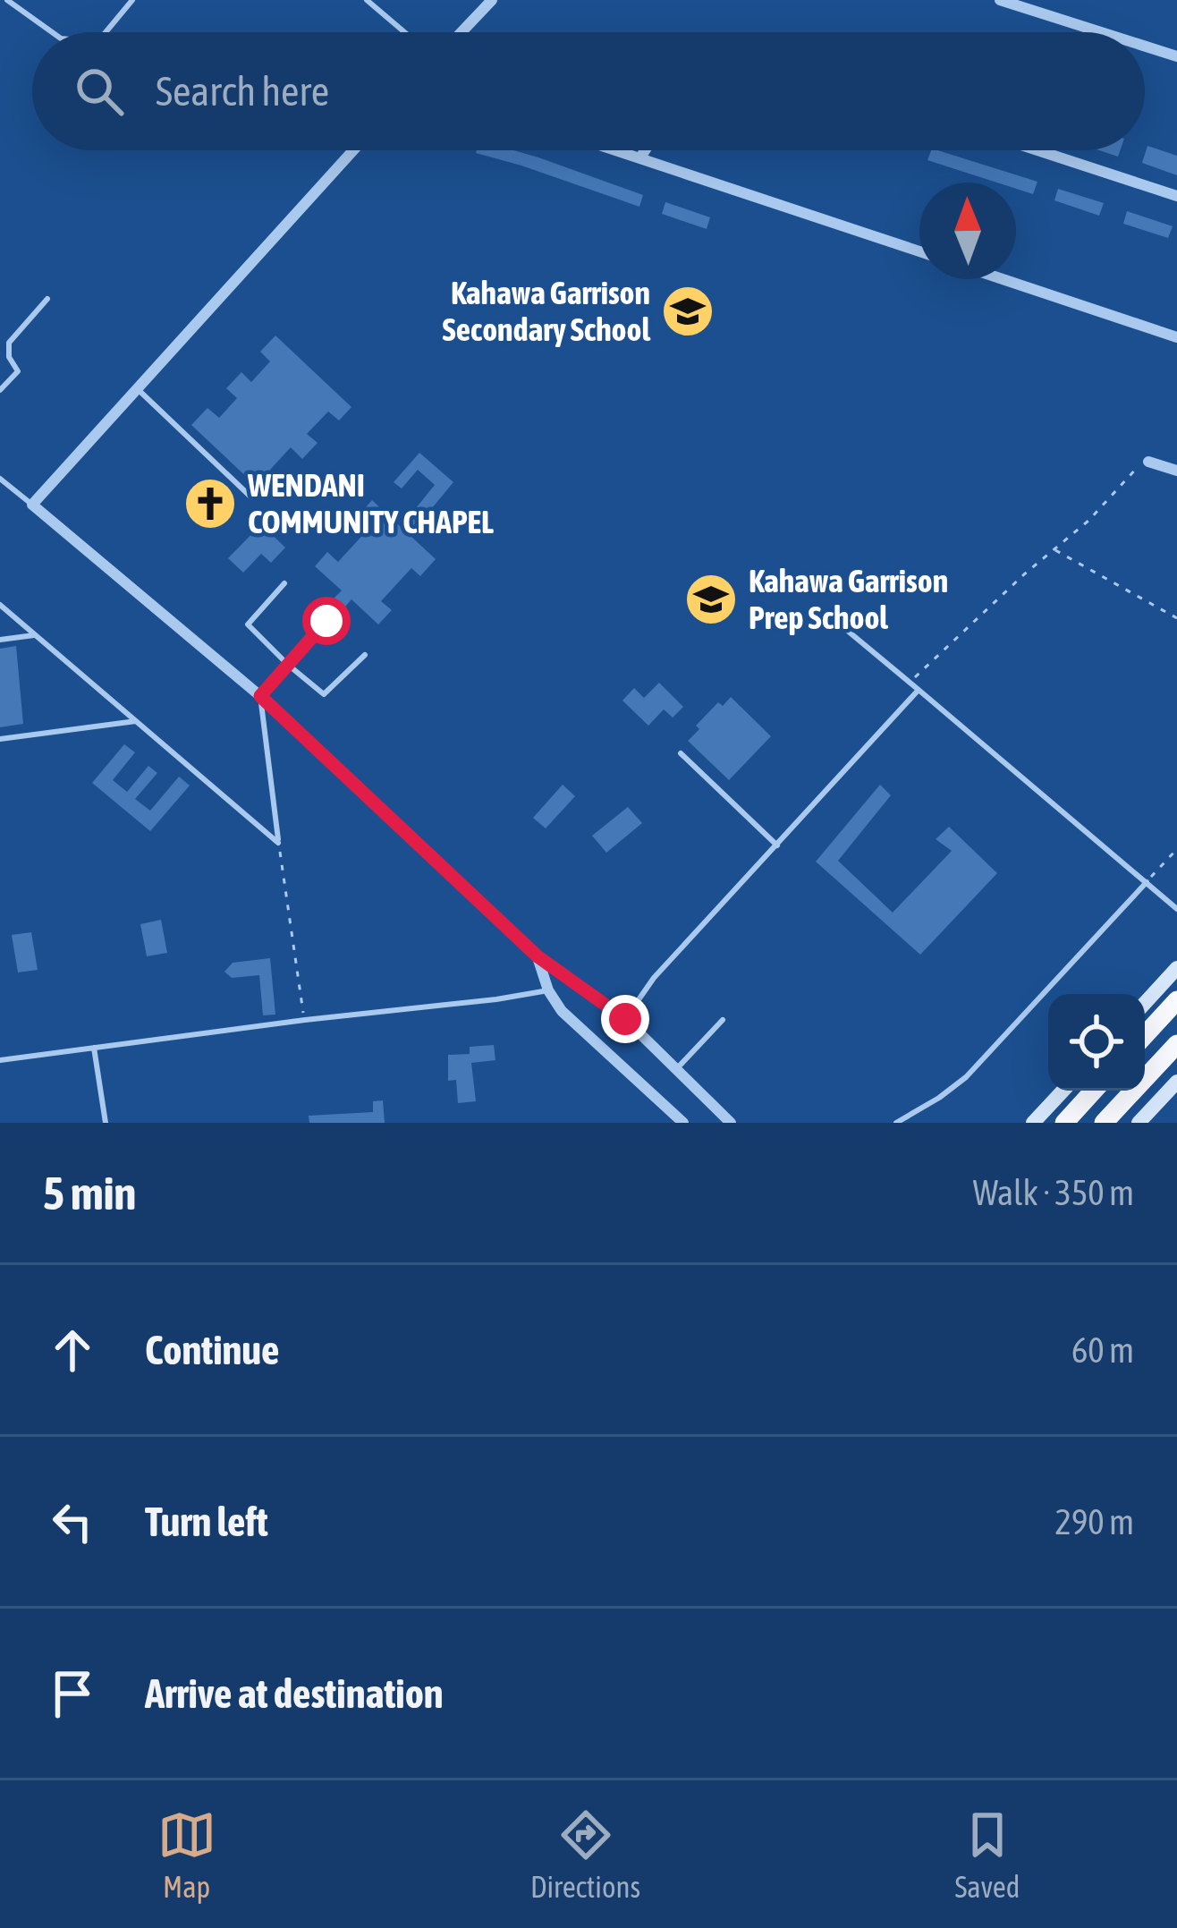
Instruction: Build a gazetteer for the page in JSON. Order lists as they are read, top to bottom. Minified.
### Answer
{"places":{"school or university":["Kahawa Garrison Secondary School","Kahawa Garrison Prep School"],"church":["WENDANI COMMUNITY CHAPEL"]},"north":"top","page":{"search":"Search here","heading":["5 min","Walk · 350 m"],"list":[["Continue","60 m"],["Turn left","290 m"],"Arrive at destination"],"nav":["Map","Directions","Saved"]}}
